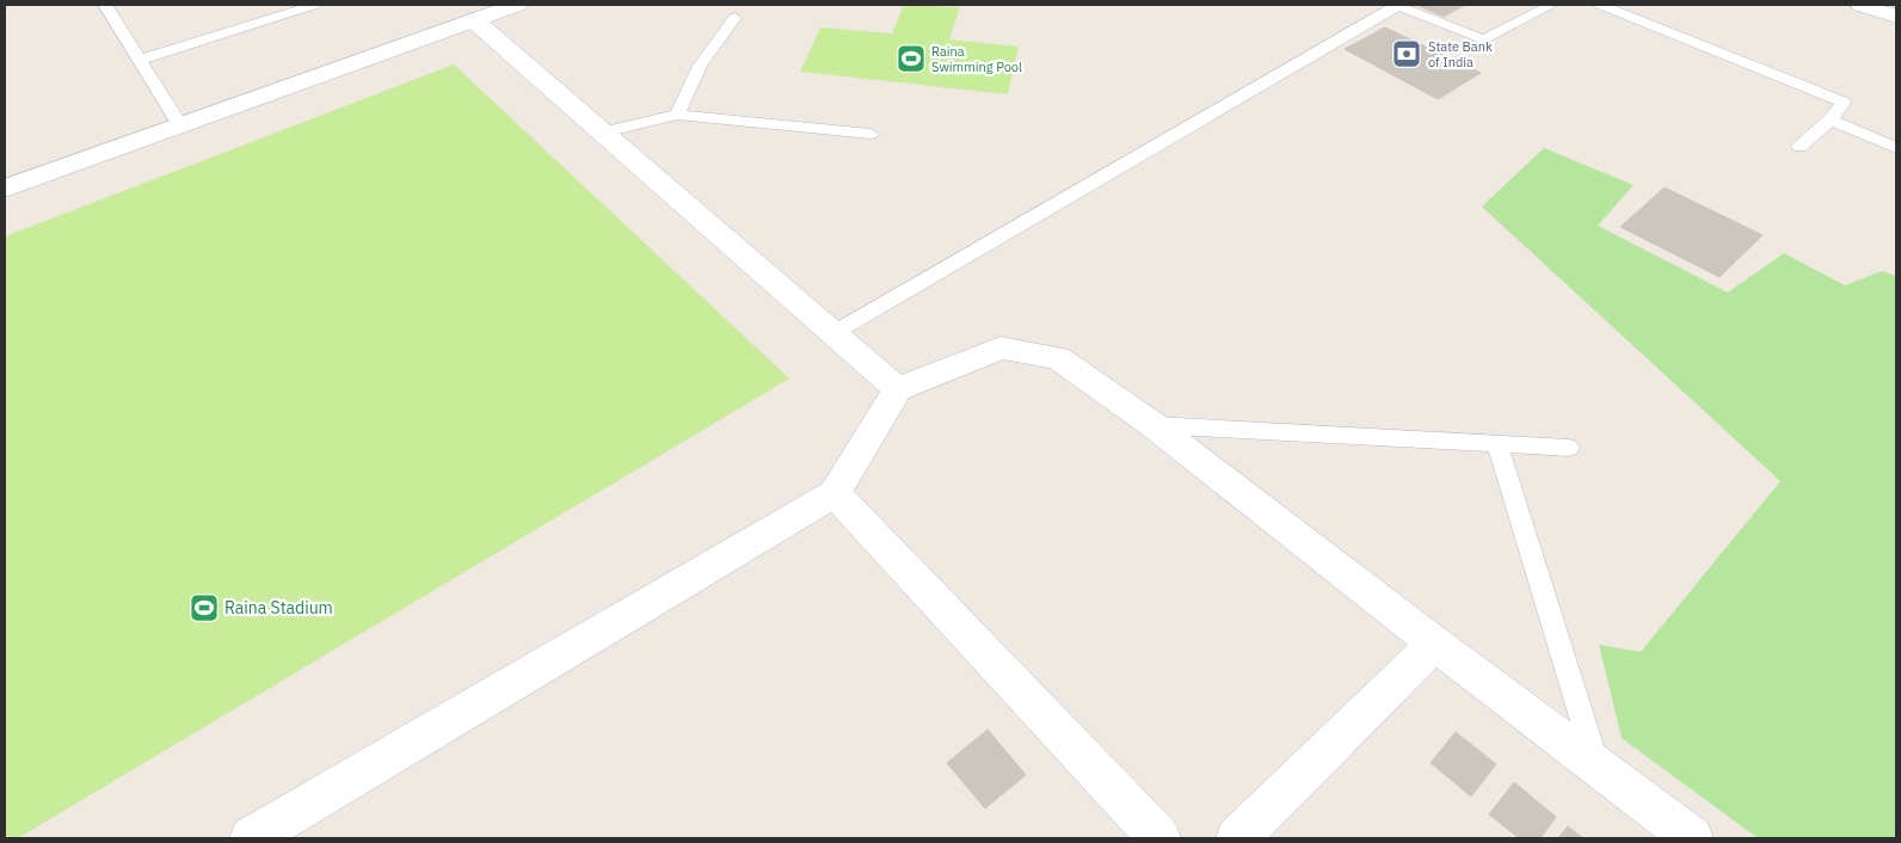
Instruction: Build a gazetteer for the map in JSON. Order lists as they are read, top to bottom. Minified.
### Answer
{"places":{"bank":["State Bank of India"],"sports":["Raina Swimming Pool","Raina Stadium"]}}
